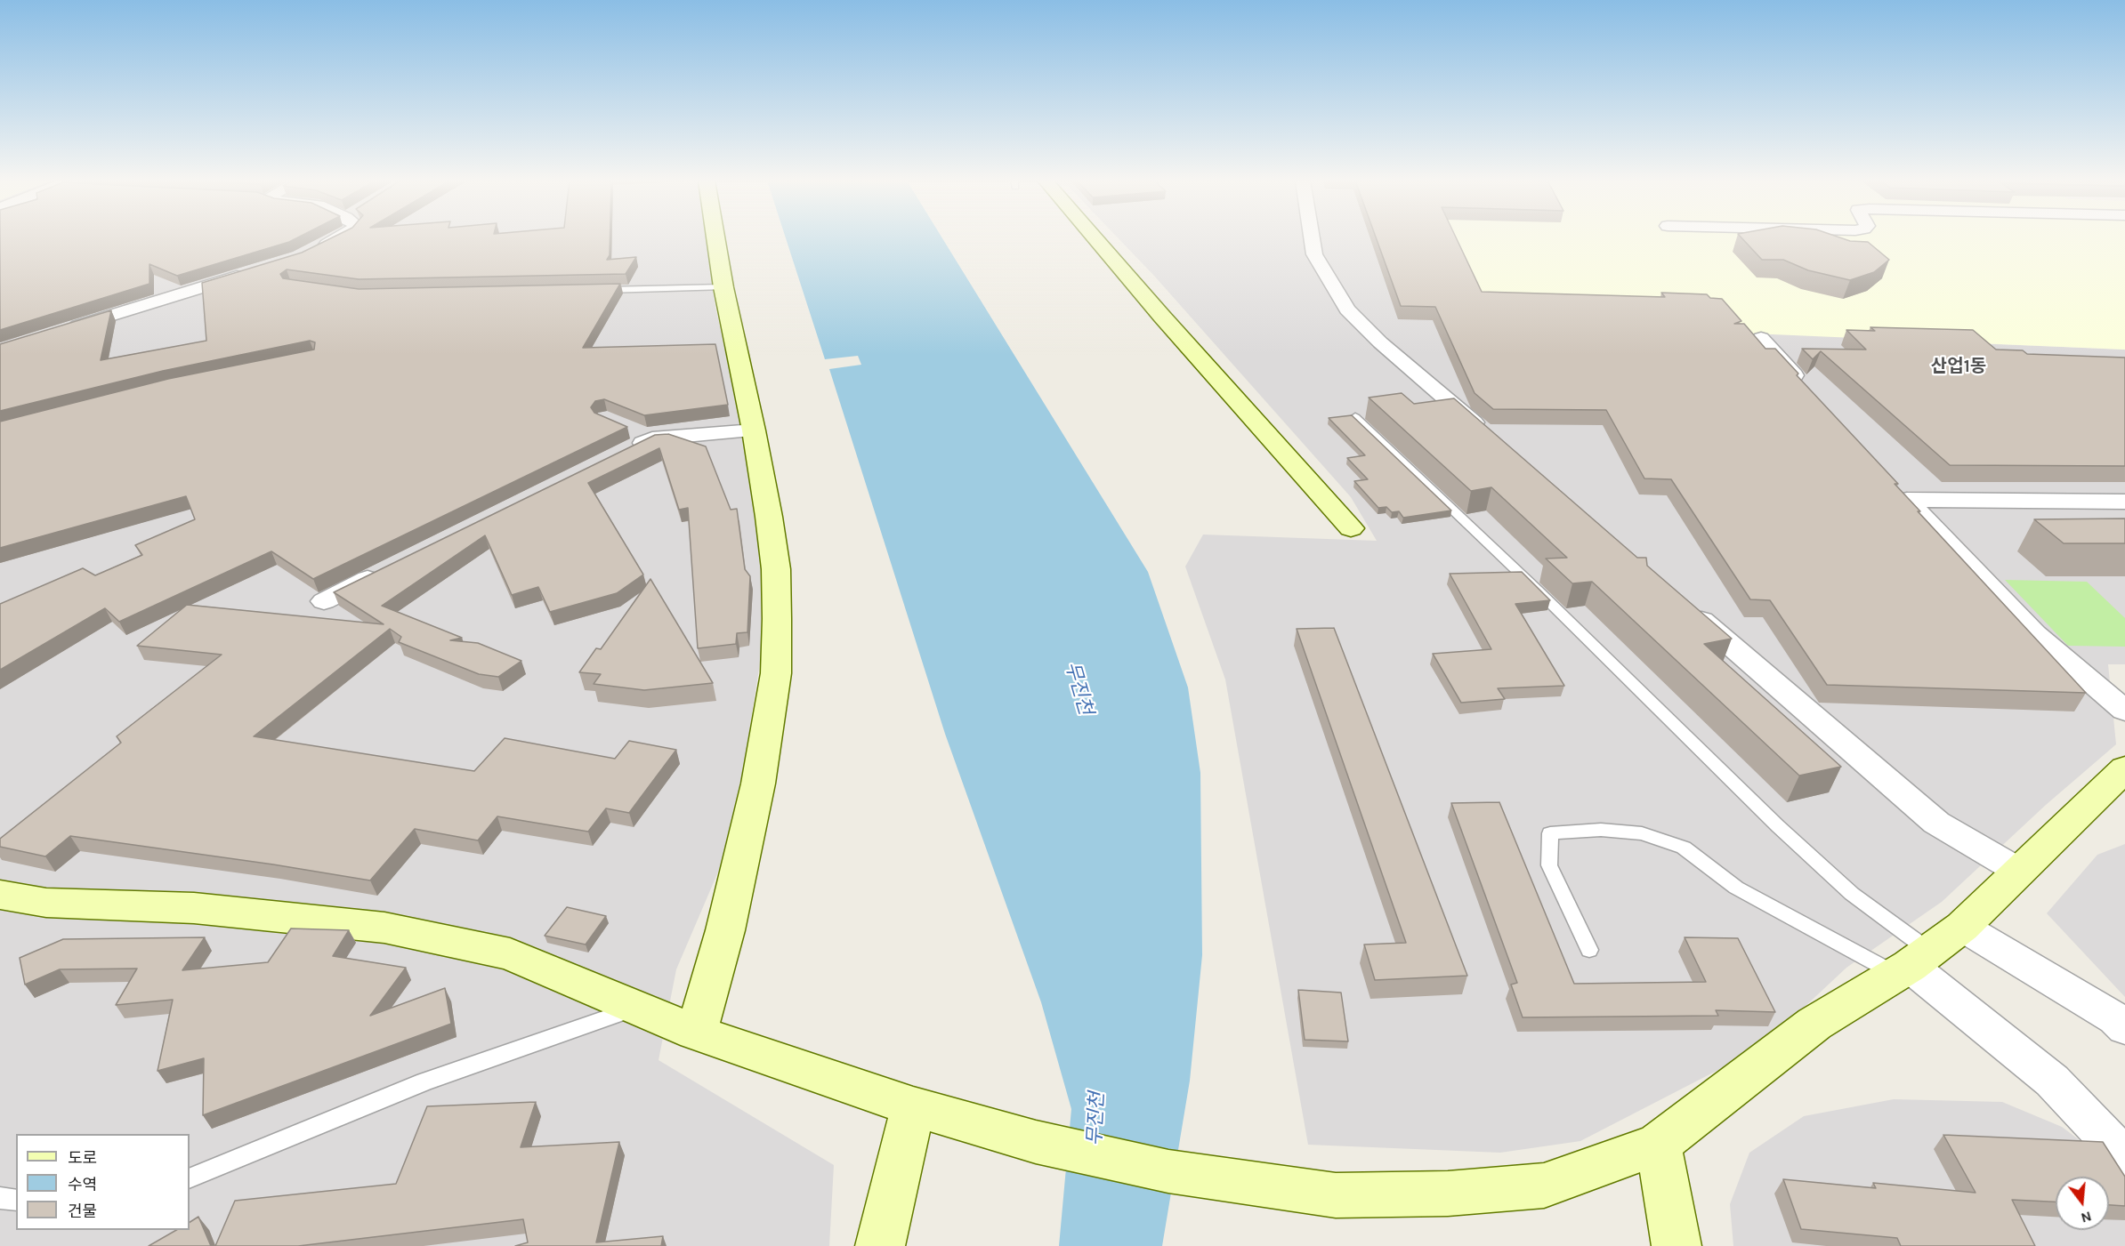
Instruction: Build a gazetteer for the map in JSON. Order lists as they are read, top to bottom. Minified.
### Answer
{"districts":["산업1동"],"water":["무진천"],"legend":["도로","수역","건물"],"north":"bottom"}
